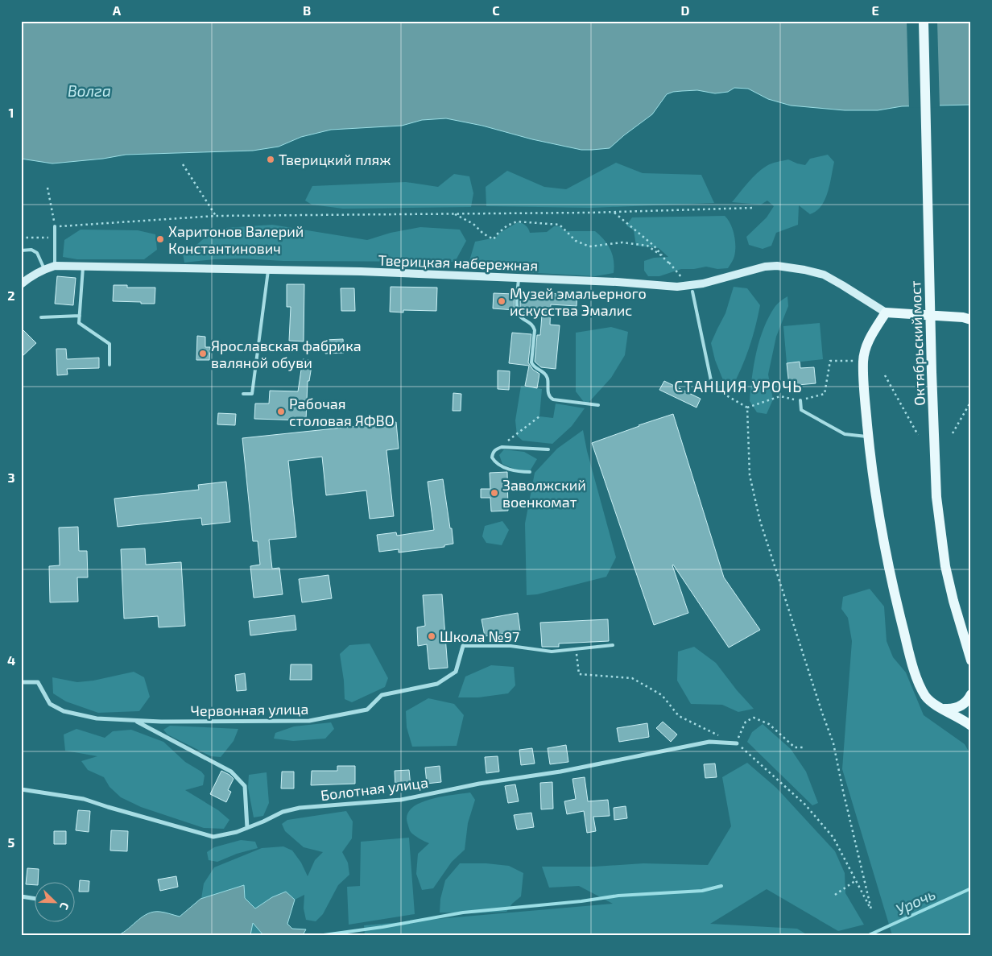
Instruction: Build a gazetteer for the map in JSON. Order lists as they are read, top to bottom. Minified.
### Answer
{"streets":{"main road":["Октябрьский мост"],"street":["Тверицкая набережная","Червонная улица","Болотная улица"]},"districts":["СТАНЦИЯ УРОЧЬ"],"water":["Волга","Урочь"],"places":["Тверицкий пляж","Харитонов Валерий Константинович","Музей эмальерного искусства Эмалис","Ярославская фабрика валяной обуви","Рабочая столовая ЯФВО","Заволжский военкомат","Школа №97"],"north":"bottom right","grid":{"columns":["A","B","C","D","E"],"rows":["1","2","3","4","5"]}}
